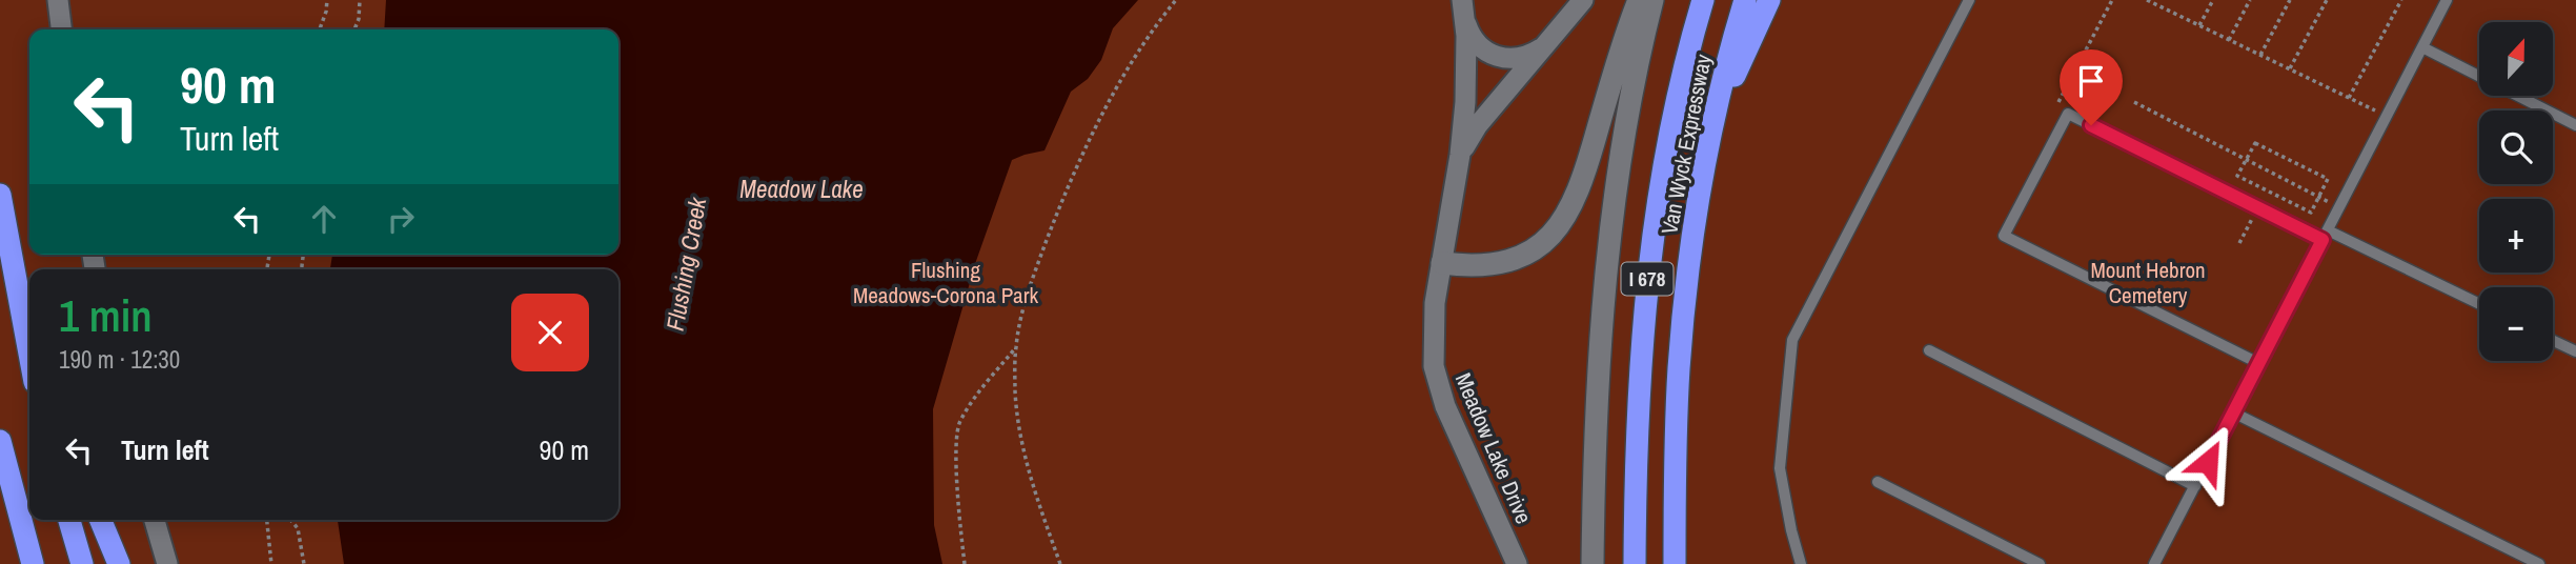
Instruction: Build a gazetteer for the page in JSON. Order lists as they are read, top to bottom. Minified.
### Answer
{"streets":{"highway":["Van Wyck Expressway","I 678"],"street":["Meadow Lake Drive"]},"water":["Meadow Lake","Flushing Creek"],"parks":["Flushing Meadows-Corona Park","Mount Hebron Cemetery"],"north":"top","page":{"map_buttons":["+","−"],"turn":["90 m","Turn left"],"heading":["1 min","190 m · 12:30"],"list":[{"name":"Turn left","value":"90 m"}]}}
